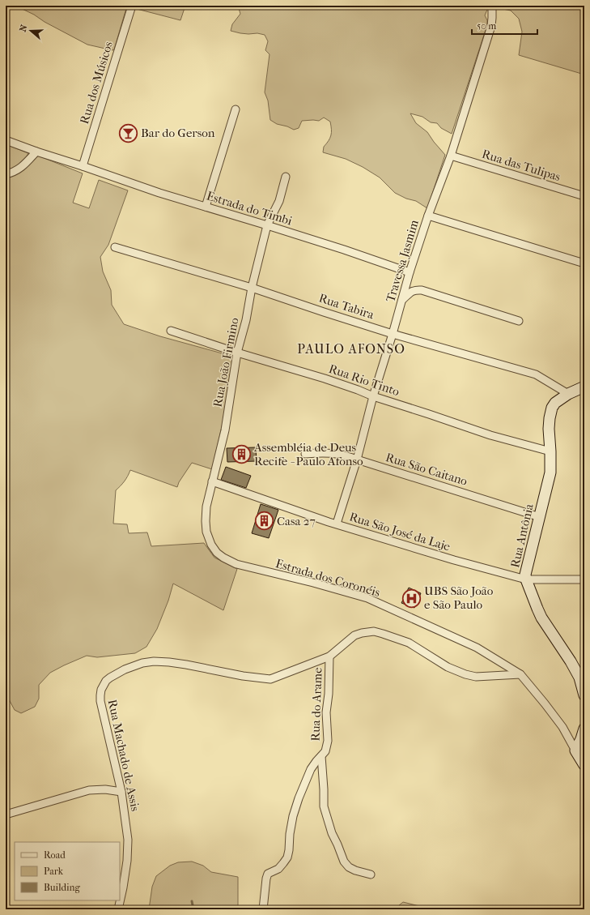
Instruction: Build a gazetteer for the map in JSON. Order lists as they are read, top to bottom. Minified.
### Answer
{"streets":{"street":["Rua dos Músicos","Rua das Tulipas","Estrada do Timbi","Travessa Jasmim","Rua Tabira","Rua João Firmino","Rua Rio Tinto","Rua São Caitano","Rua São José da Laje","Rua Antônia","Estrada dos Coronéis","Rua do Arame","Rua Machado de Assis"]},"crossings":[["Rua dos Músicos","Estrada do Timbi"],["Rua das Tulipas","Travessa Jasmim"],["Estrada do Timbi","Travessa Jasmim"],["Estrada do Timbi","Rua João Firmino"],["Travessa Jasmim","Rua Tabira"],["Travessa Jasmim","Rua Rio Tinto"],["Travessa Jasmim","Rua São Caitano"],["Travessa Jasmim","Rua São José da Laje"],["Rua Tabira","Rua João Firmino"],["Rua Tabira","Rua Antônia"],["Rua João Firmino","Rua Rio Tinto"],["Rua João Firmino","Rua São José da Laje"],["Rua João Firmino","Estrada dos Coronéis"],["Rua Rio Tinto","Rua Antônia"],["Rua São Caitano","Rua Antônia"],["Rua São José da Laje","Rua Antônia"],["Estrada dos Coronéis","Rua Machado de Assis"],["Rua do Arame","Rua Machado de Assis"]],"districts":["PAULO AFONSO"],"places":{"bar":["Bar do Gerson"],"building":["Assembléia de Deus Recife - Paulo Afonso","Casa 27"],"hospital":["UBS São João e São Paulo"]},"legend":["Road","Park","Building"],"scale_bar":"50 m","north":"left"}
